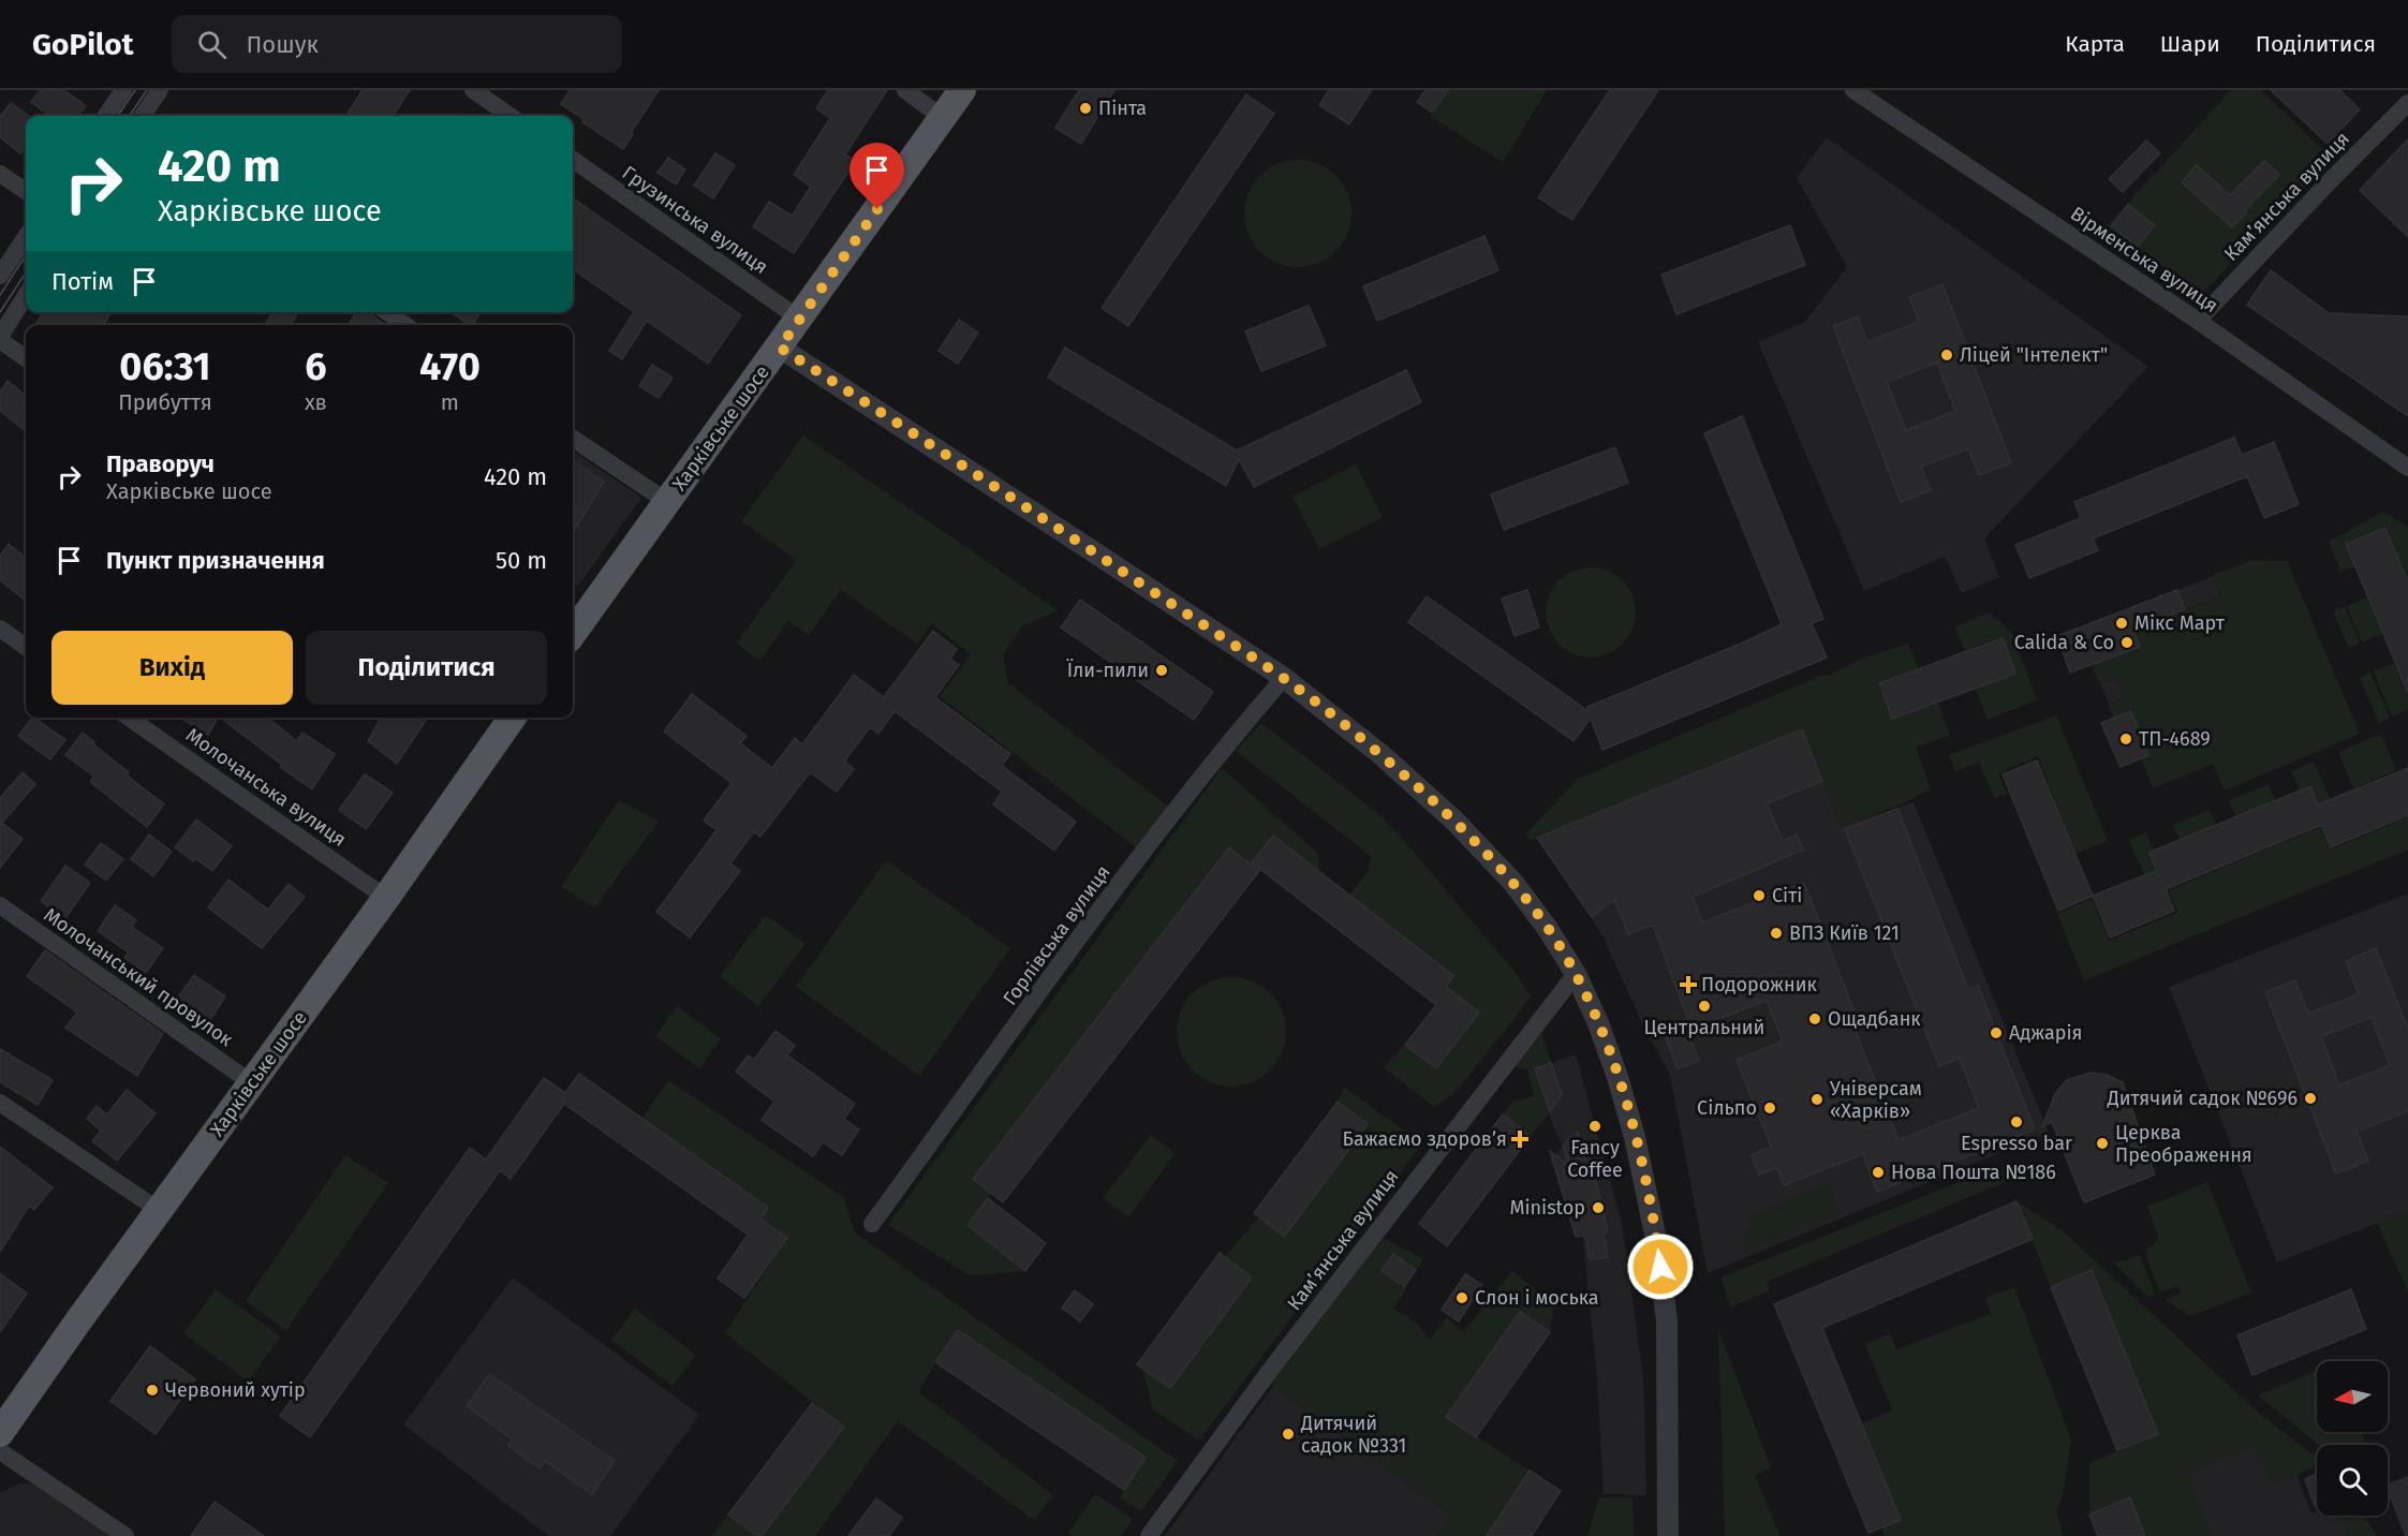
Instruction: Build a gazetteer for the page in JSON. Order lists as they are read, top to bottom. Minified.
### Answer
{"streets":{"main road":["Харківське шосе"],"street":["Камʼянська вулиця","Грузинська вулиця","Вірменська вулиця","Молочанська вулиця","Горлівська вулиця","Молочанський провулок"]},"crossings":[["Камʼянська вулиця","Вірменська вулиця"],["Грузинська вулиця","Харківське шосе"],["Харківське шосе","Молочанська вулиця"],["Харківське шосе","Молочанський провулок"]],"places":{"other":["Пінта","Ліцей \"Інтелект\"","Мікс Март","Calida & Co","Їли-пили","ТП-4689","Сіті","ВПЗ Київ 121","Центральний","Ощадбанк","Аджарія","Дитячий садок №696","Універсам «Харків»","Сільпо","Espresso bar","Fancy Coffee","Церква Преображення","Нова Пошта №186","Ministop","Слон і моська","Червоний хутір","Дитячий садок №331"],"health":["Подорожник","Бажаємо здоровʼя"]},"north":"left","page":{"header":"GoPilot","search":"Пошук","nav":["Карта","Шари","Поділитися"],"turn":["420 m","Харківське шосе"],"then":"Потім","eta":["06:31","Прибуття","6","хв","470","m"],"list":[{"name":"Праворуч","note":"Харківське шосе","value":"420 m"},{"name":"Пункт призначення","value":"50 m"}],"buttons":["Вихід","Поділитися"]}}
